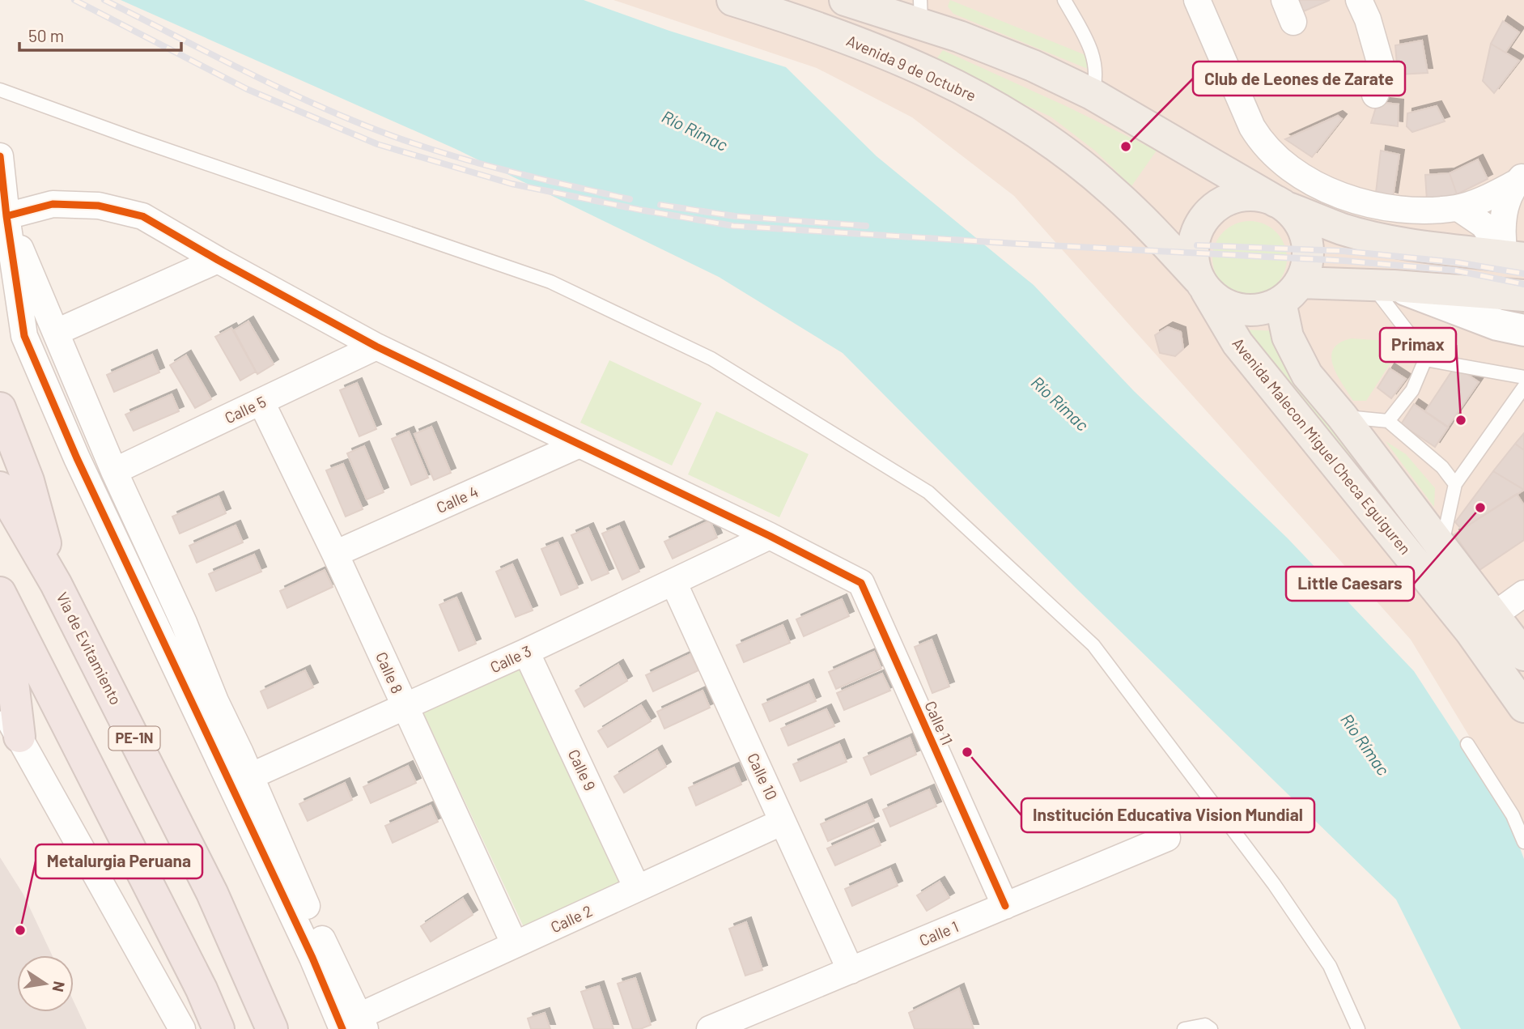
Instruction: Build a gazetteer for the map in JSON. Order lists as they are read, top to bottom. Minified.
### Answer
{"streets":{"highway":["Vía de Evitamiento","PE-1N"],"main road":["Avenida 9 de Octubre","Avenida Malecon Miguel Checa Eguiguren"],"street":["Calle 5","Calle 4","Calle 3","Calle 8","Calle 11","Calle 9","Calle 10","Calle 2","Calle 1"]},"crossings":[["Avenida 9 de Octubre","Avenida Malecon Miguel Checa Eguiguren"],["Calle 5","Calle 8"],["Calle 4","Calle 8"],["Calle 3","Calle 8"],["Calle 3","Calle 11"],["Calle 3","Calle 9"],["Calle 3","Calle 10"],["Calle 8","Calle 2"],["Calle 11","Calle 1"],["Calle 9","Calle 2"],["Calle 10","Calle 2"],["Calle 10","Calle 1"]],"water":["Río Rímac"],"places":["Club de Leones de Zarate","Primax","Little Caesars","Institución Educativa Vision Mundial","Metalurgia Peruana"],"scale_bar":"50 m","north":"right"}
